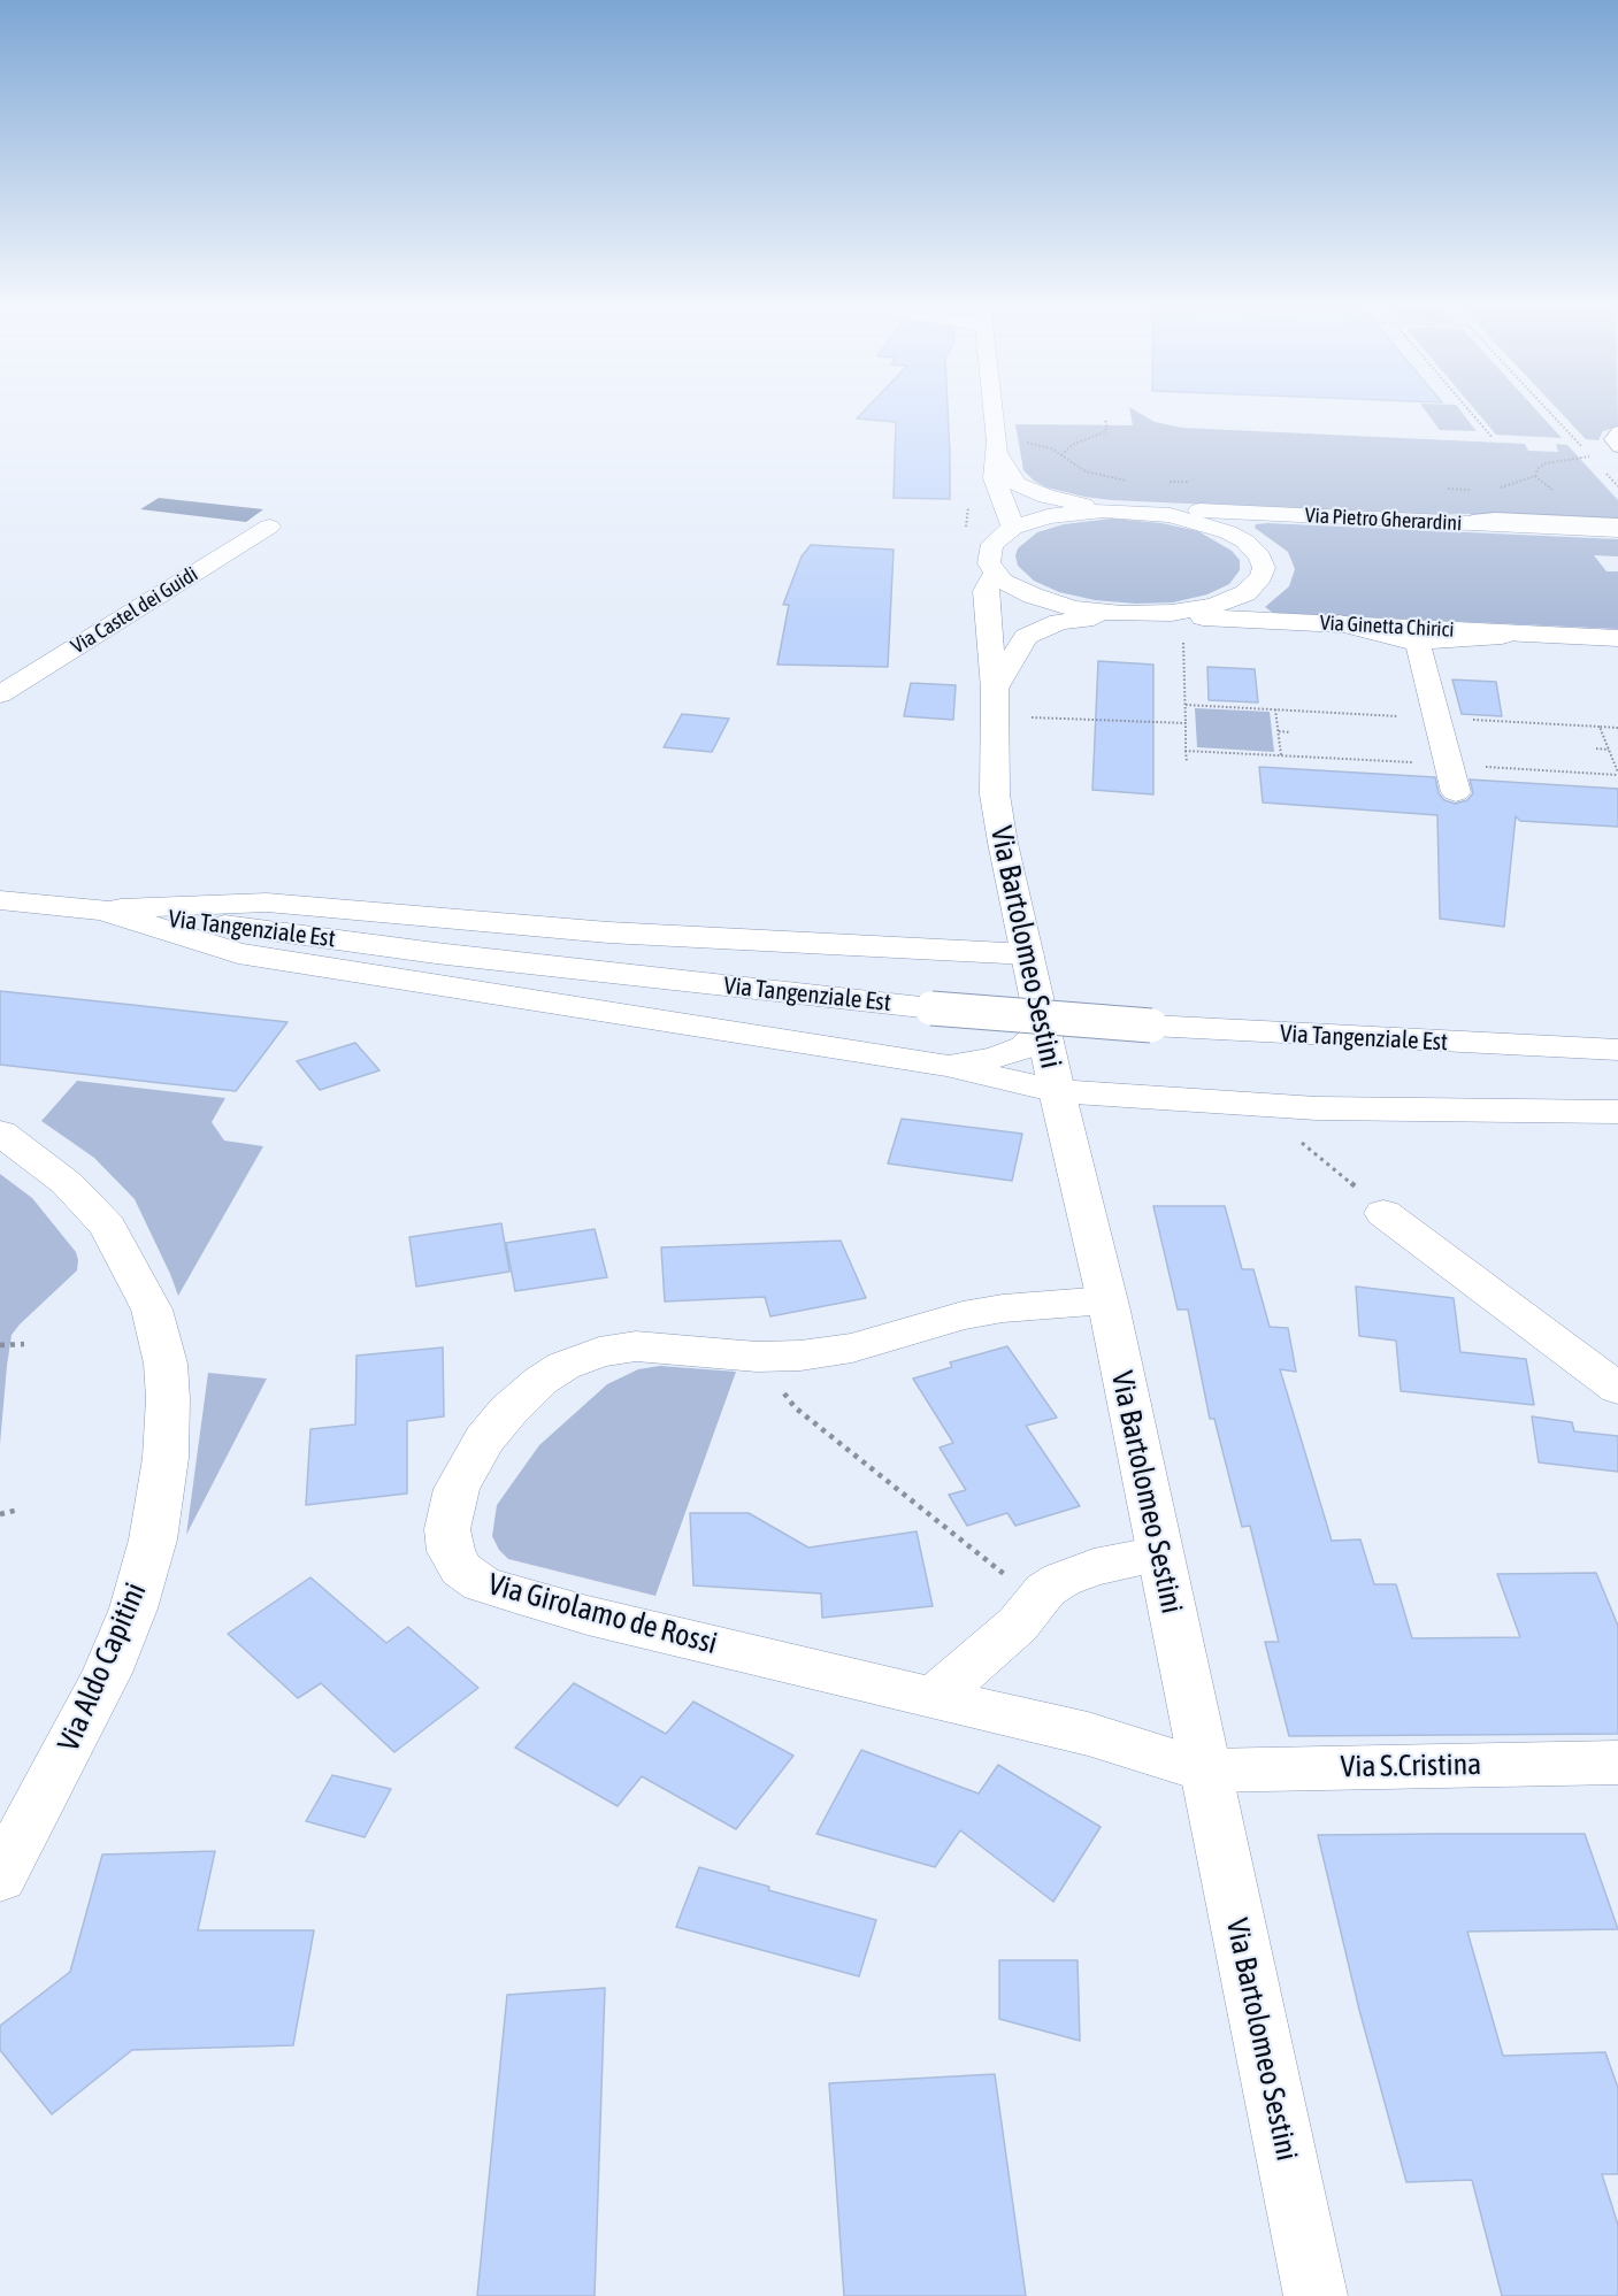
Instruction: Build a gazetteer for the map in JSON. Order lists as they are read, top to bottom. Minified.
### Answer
{"streets":{"main road":["Via Pietro Gherardini","Via Castel dei Guidi","Via Ginetta Chirici","Via Tangenziale Est","Via Bartolomeo Sestini","Via Girolamo de Rossi","Via Aldo Capitini","Via S.Cristina"]},"crossings":[["Via Bartolomeo Sestini","Via Girolamo de Rossi"],["Via Bartolomeo Sestini","Via S.Cristina"],["Via Girolamo de Rossi","Via S.Cristina"]]}
